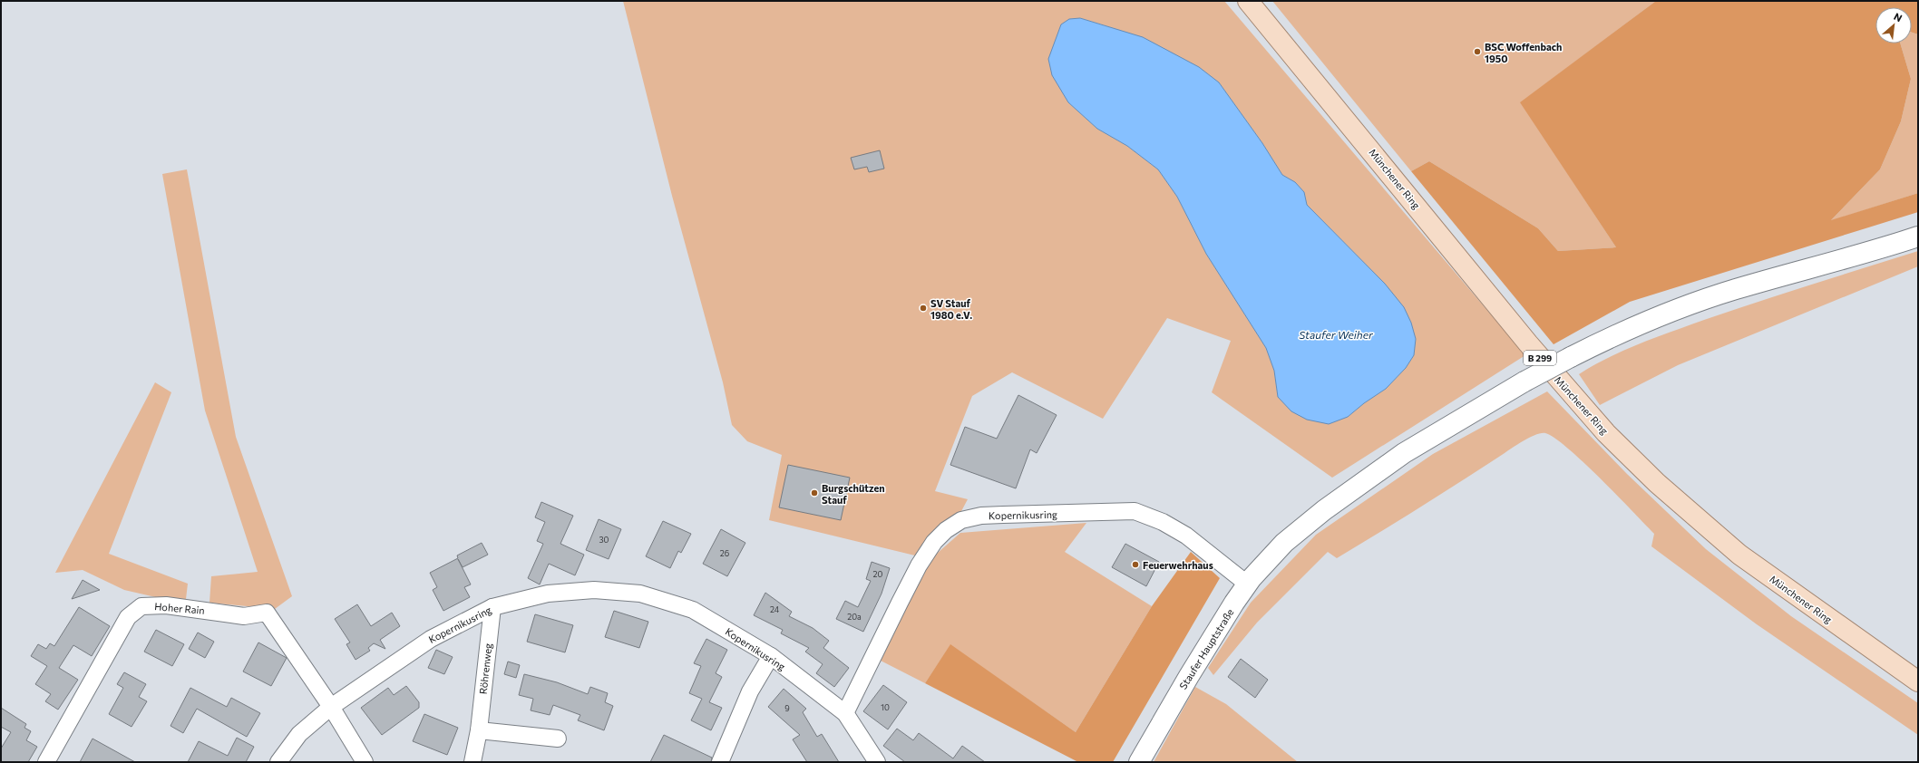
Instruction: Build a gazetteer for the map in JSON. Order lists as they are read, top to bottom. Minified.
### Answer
{"streets":{"main road":["Münchener Ring","B 299"],"street":["Kopernikusring","Hoher Rain","Staufer Hauptstraße","Röhrenweg"]},"crossings":[["Kopernikusring","Hoher Rain"],["Kopernikusring","Staufer Hauptstraße"],["Kopernikusring","Röhrenweg"]],"water":["Staufer Weiher"],"places":["BSC Woffenbach 1950","SV Stauf 1980 e.V.","Burgschützen Stauf","Feuerwehrhaus"],"house_numbers":["30","26","20","24","20a","10","9"],"north":"top right"}
